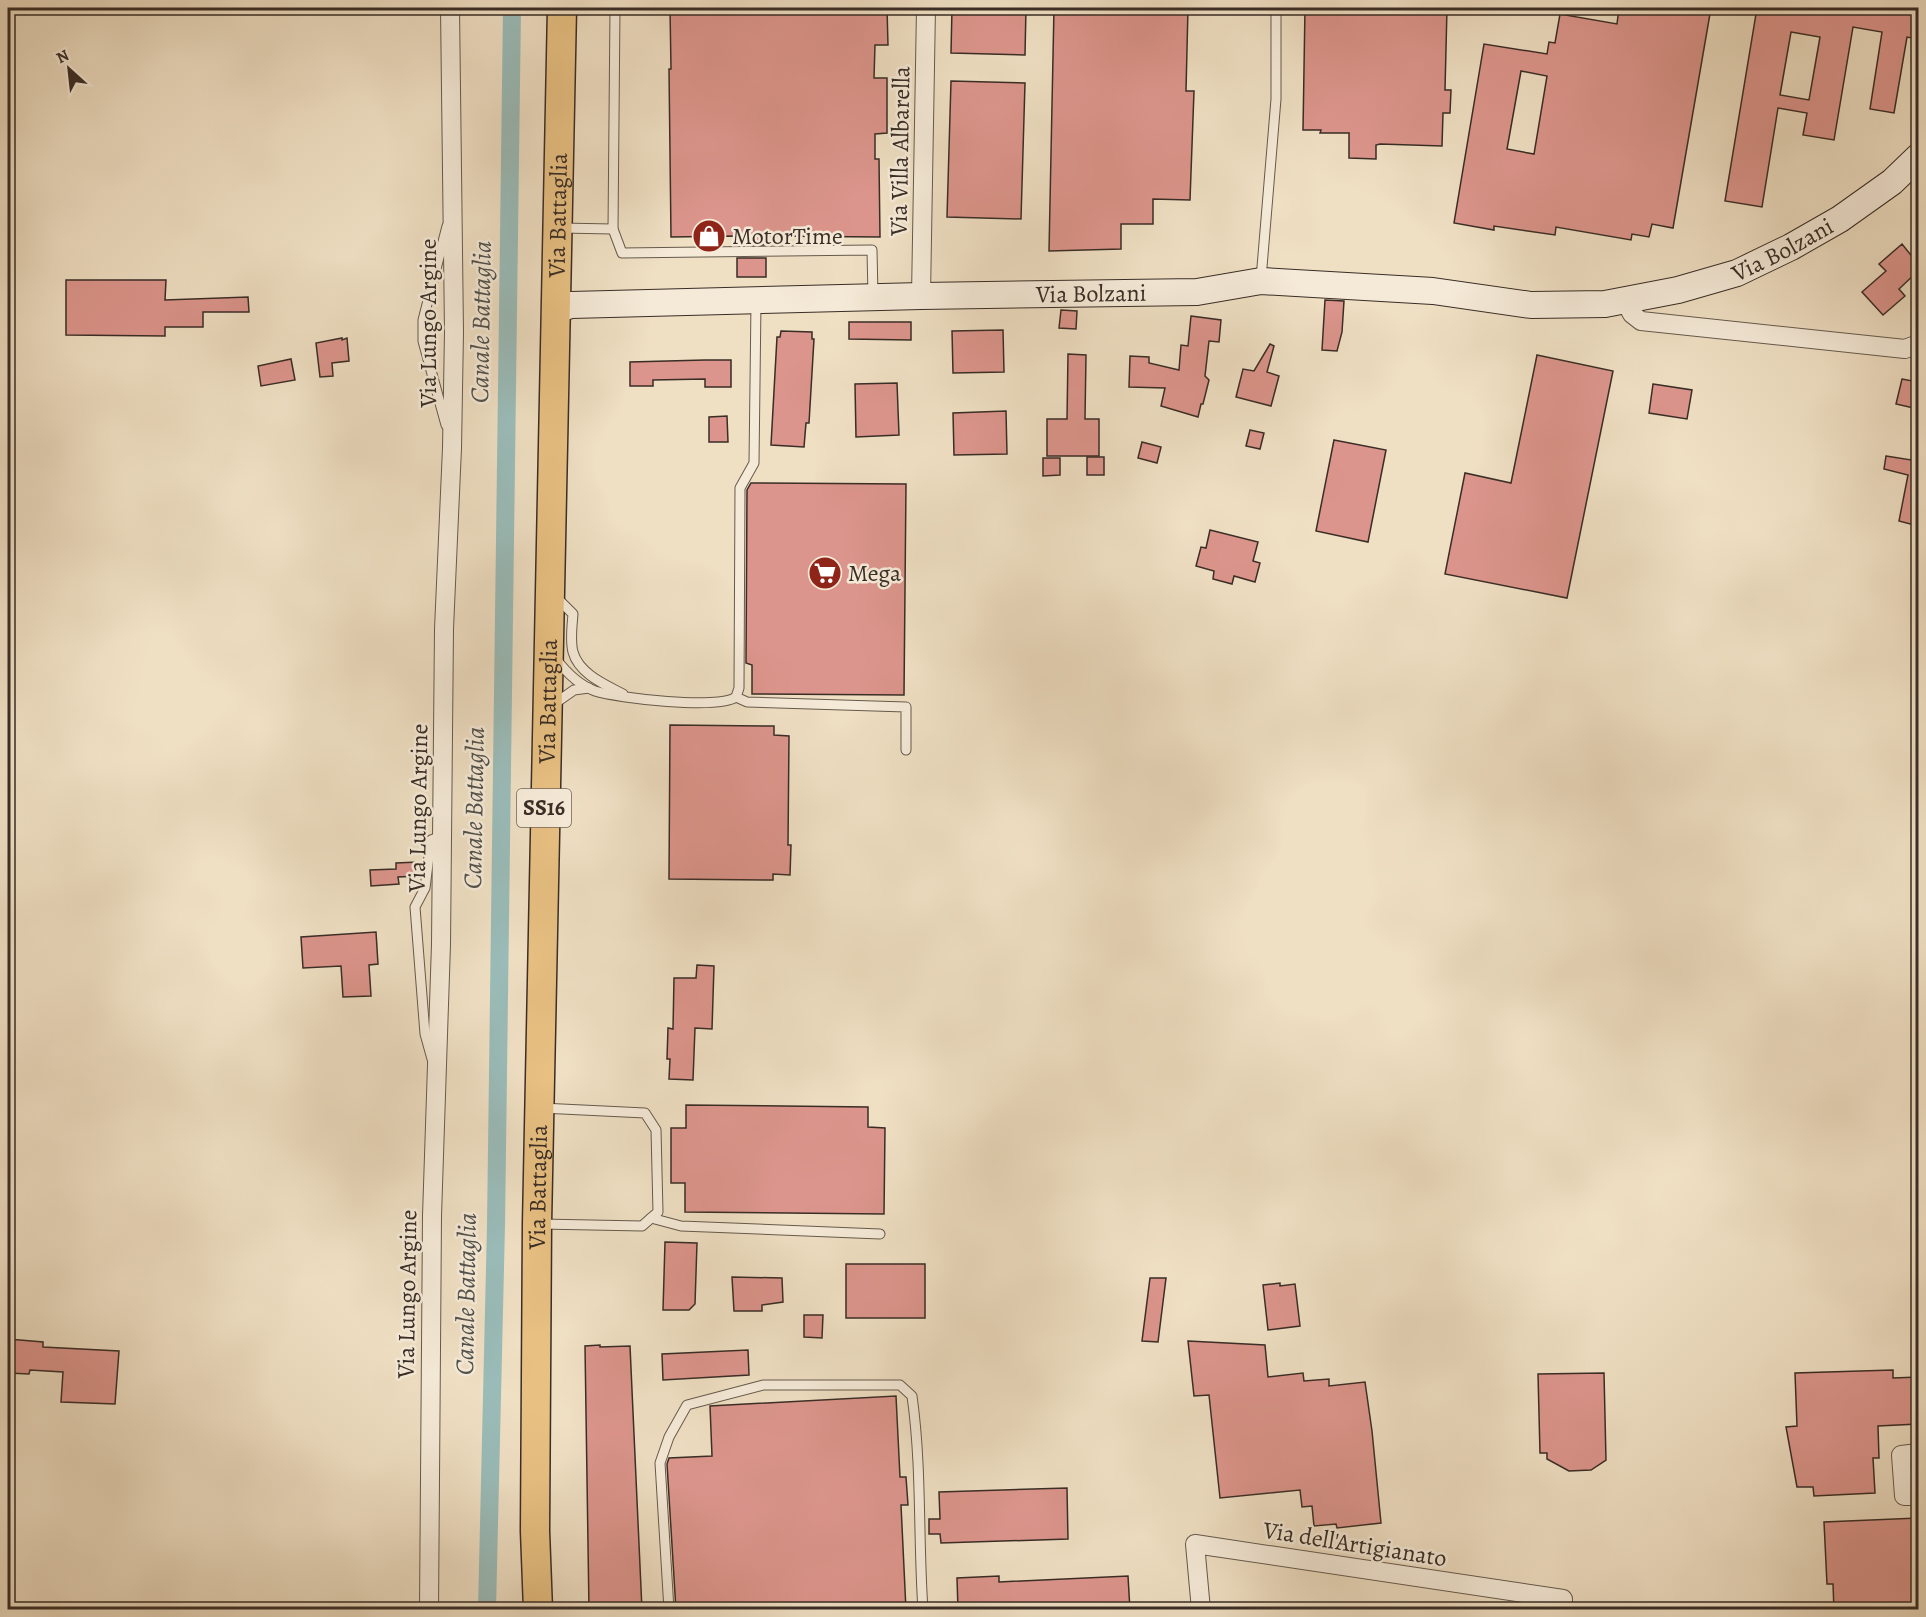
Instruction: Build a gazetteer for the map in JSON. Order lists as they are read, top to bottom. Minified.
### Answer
{"streets":{"main road":["Via Battaglia","SS16"],"street":["Via Villa Albarella","Via Bolzani","Via Lungo Argine","Via dell'Artigianato"]},"crossings":[["Via Villa Albarella","Via Bolzani"],["Via Battaglia","Via Bolzani"]],"water":["Canale Battaglia"],"places":{"shop":["MotorTime"],"supermarket":["Mega"]},"north":"top left"}
